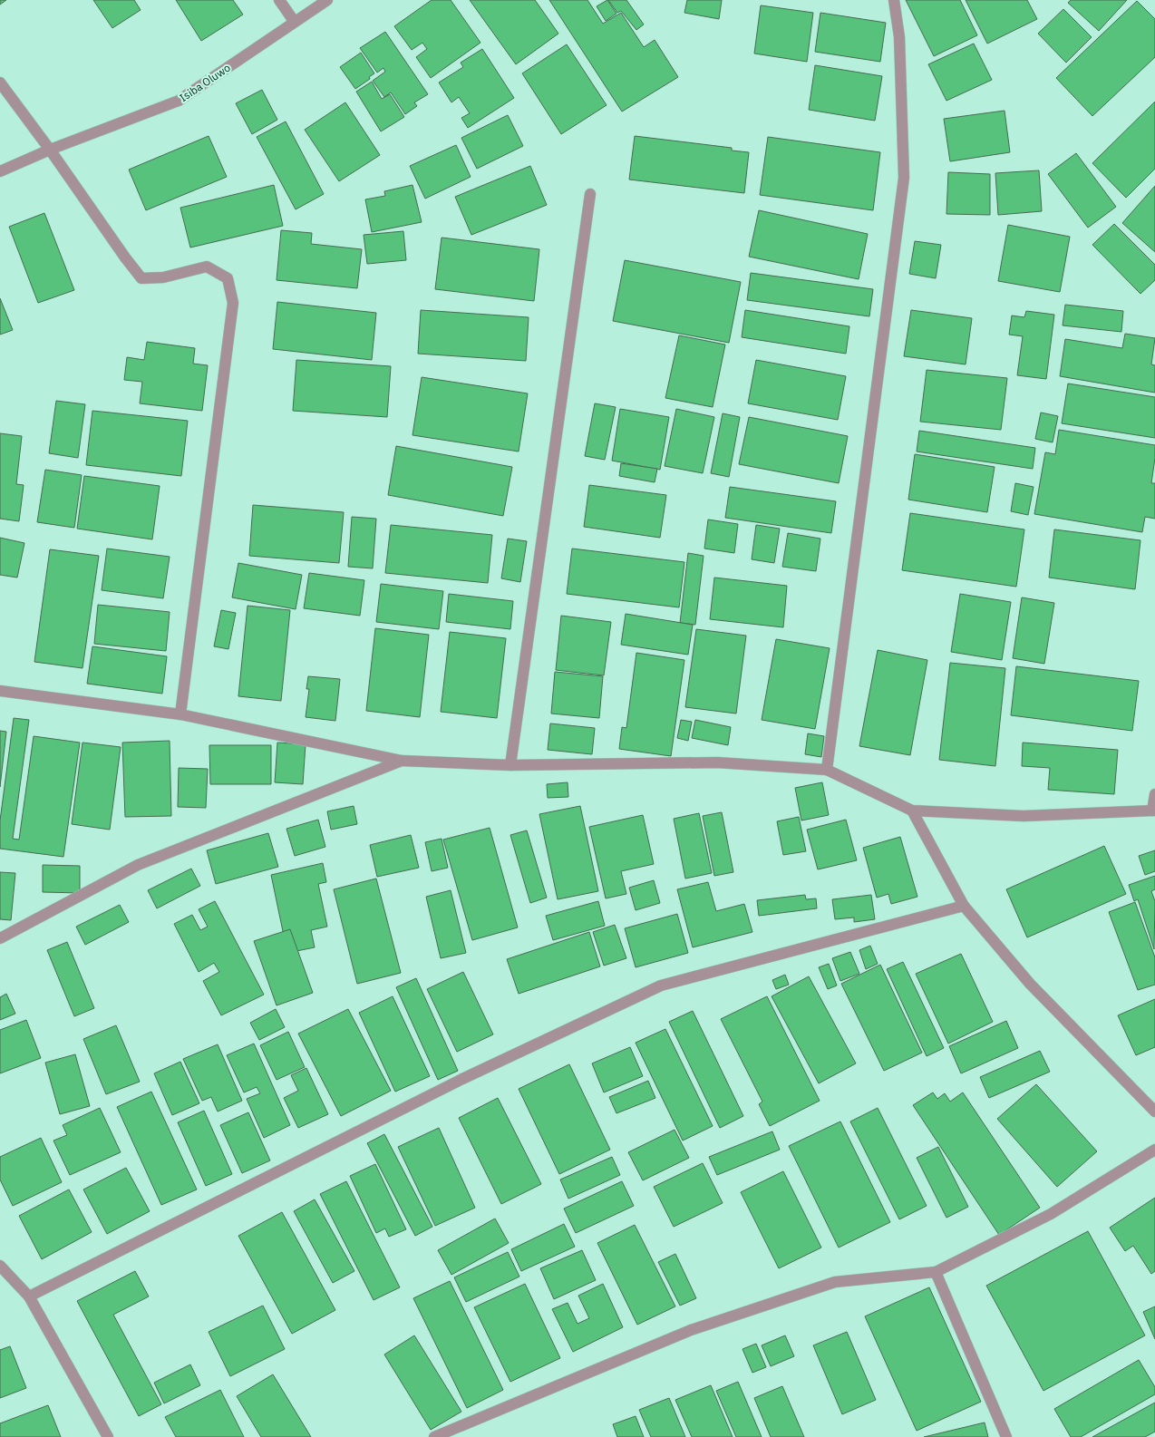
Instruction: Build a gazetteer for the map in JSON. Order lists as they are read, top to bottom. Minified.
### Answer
{"streets":{"street":["Isiba Oluwo"]}}
